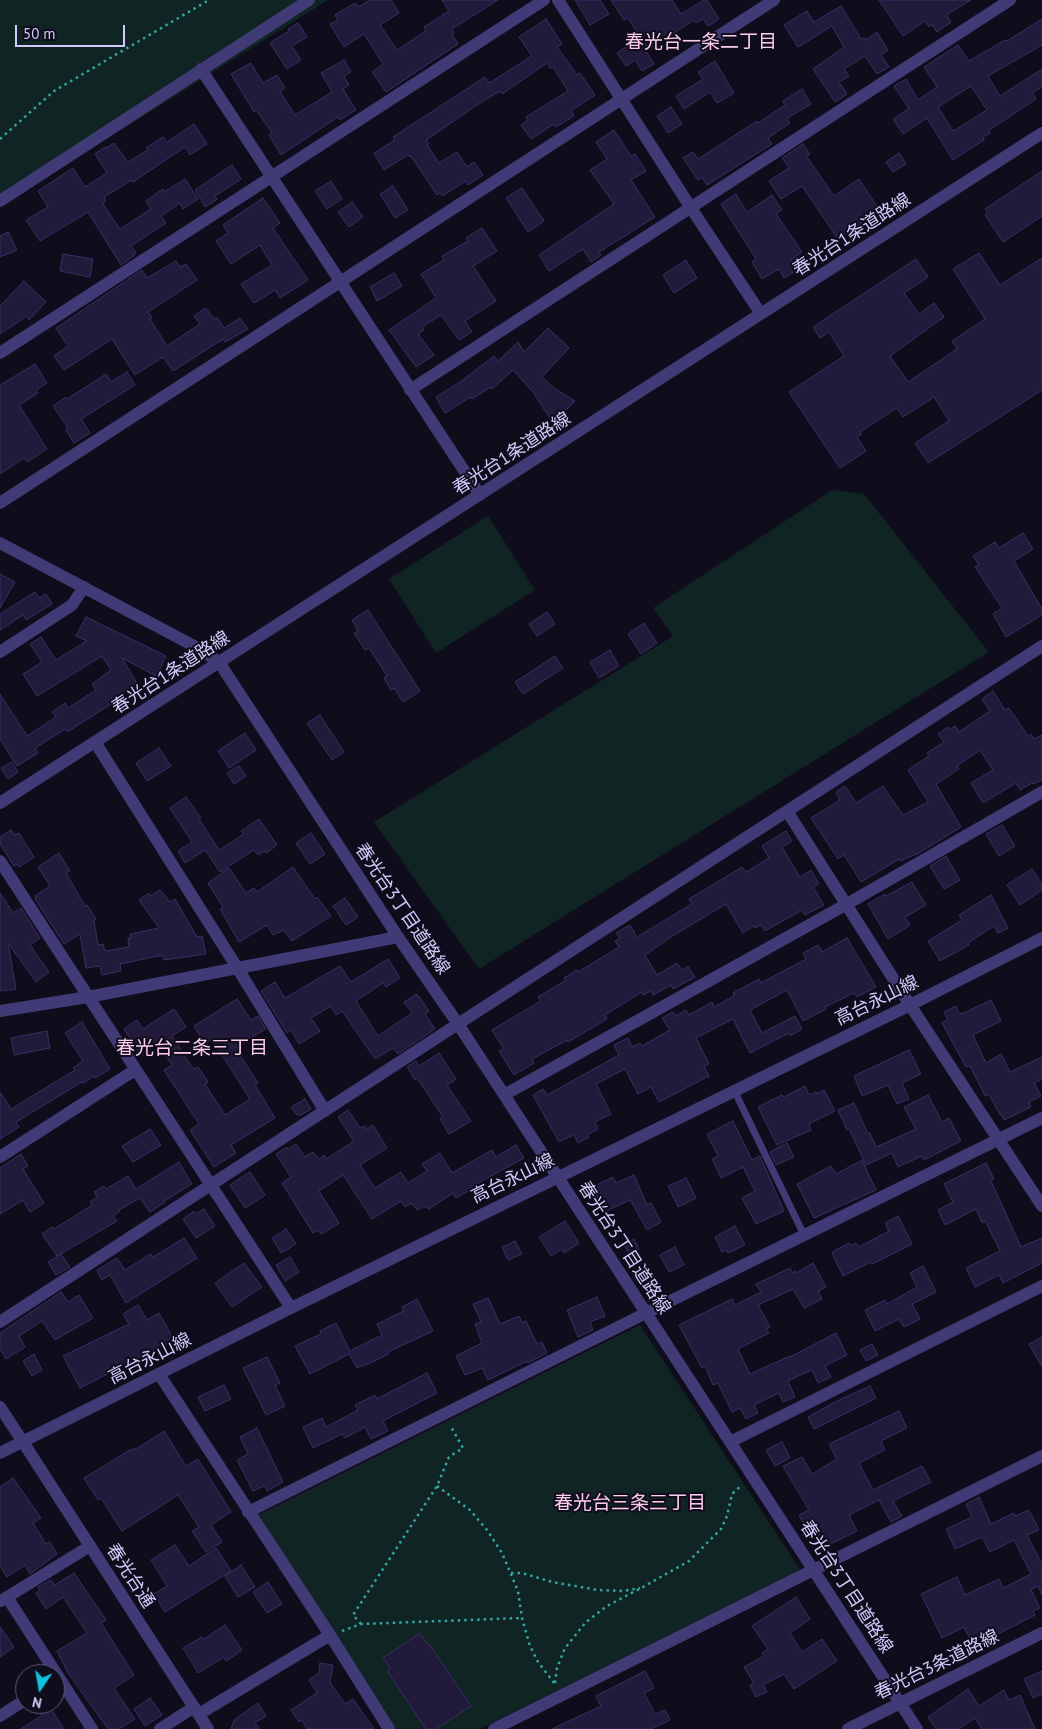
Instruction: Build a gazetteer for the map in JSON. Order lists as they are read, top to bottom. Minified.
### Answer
{"streets":{"street":["春光台1条道路線","春光台3丁目道路線","高台永山線","春光台通","春光台3条道路線"]},"crossings":[["春光台1条道路線","春光台3丁目道路線"],["春光台3丁目道路線","高台永山線"],["春光台3丁目道路線","春光台3条道路線"],["高台永山線","春光台通"]],"districts":["春光台一条二丁目","春光台二条三丁目","春光台三条三丁目"],"scale_bar":"50 m","north":"bottom"}
